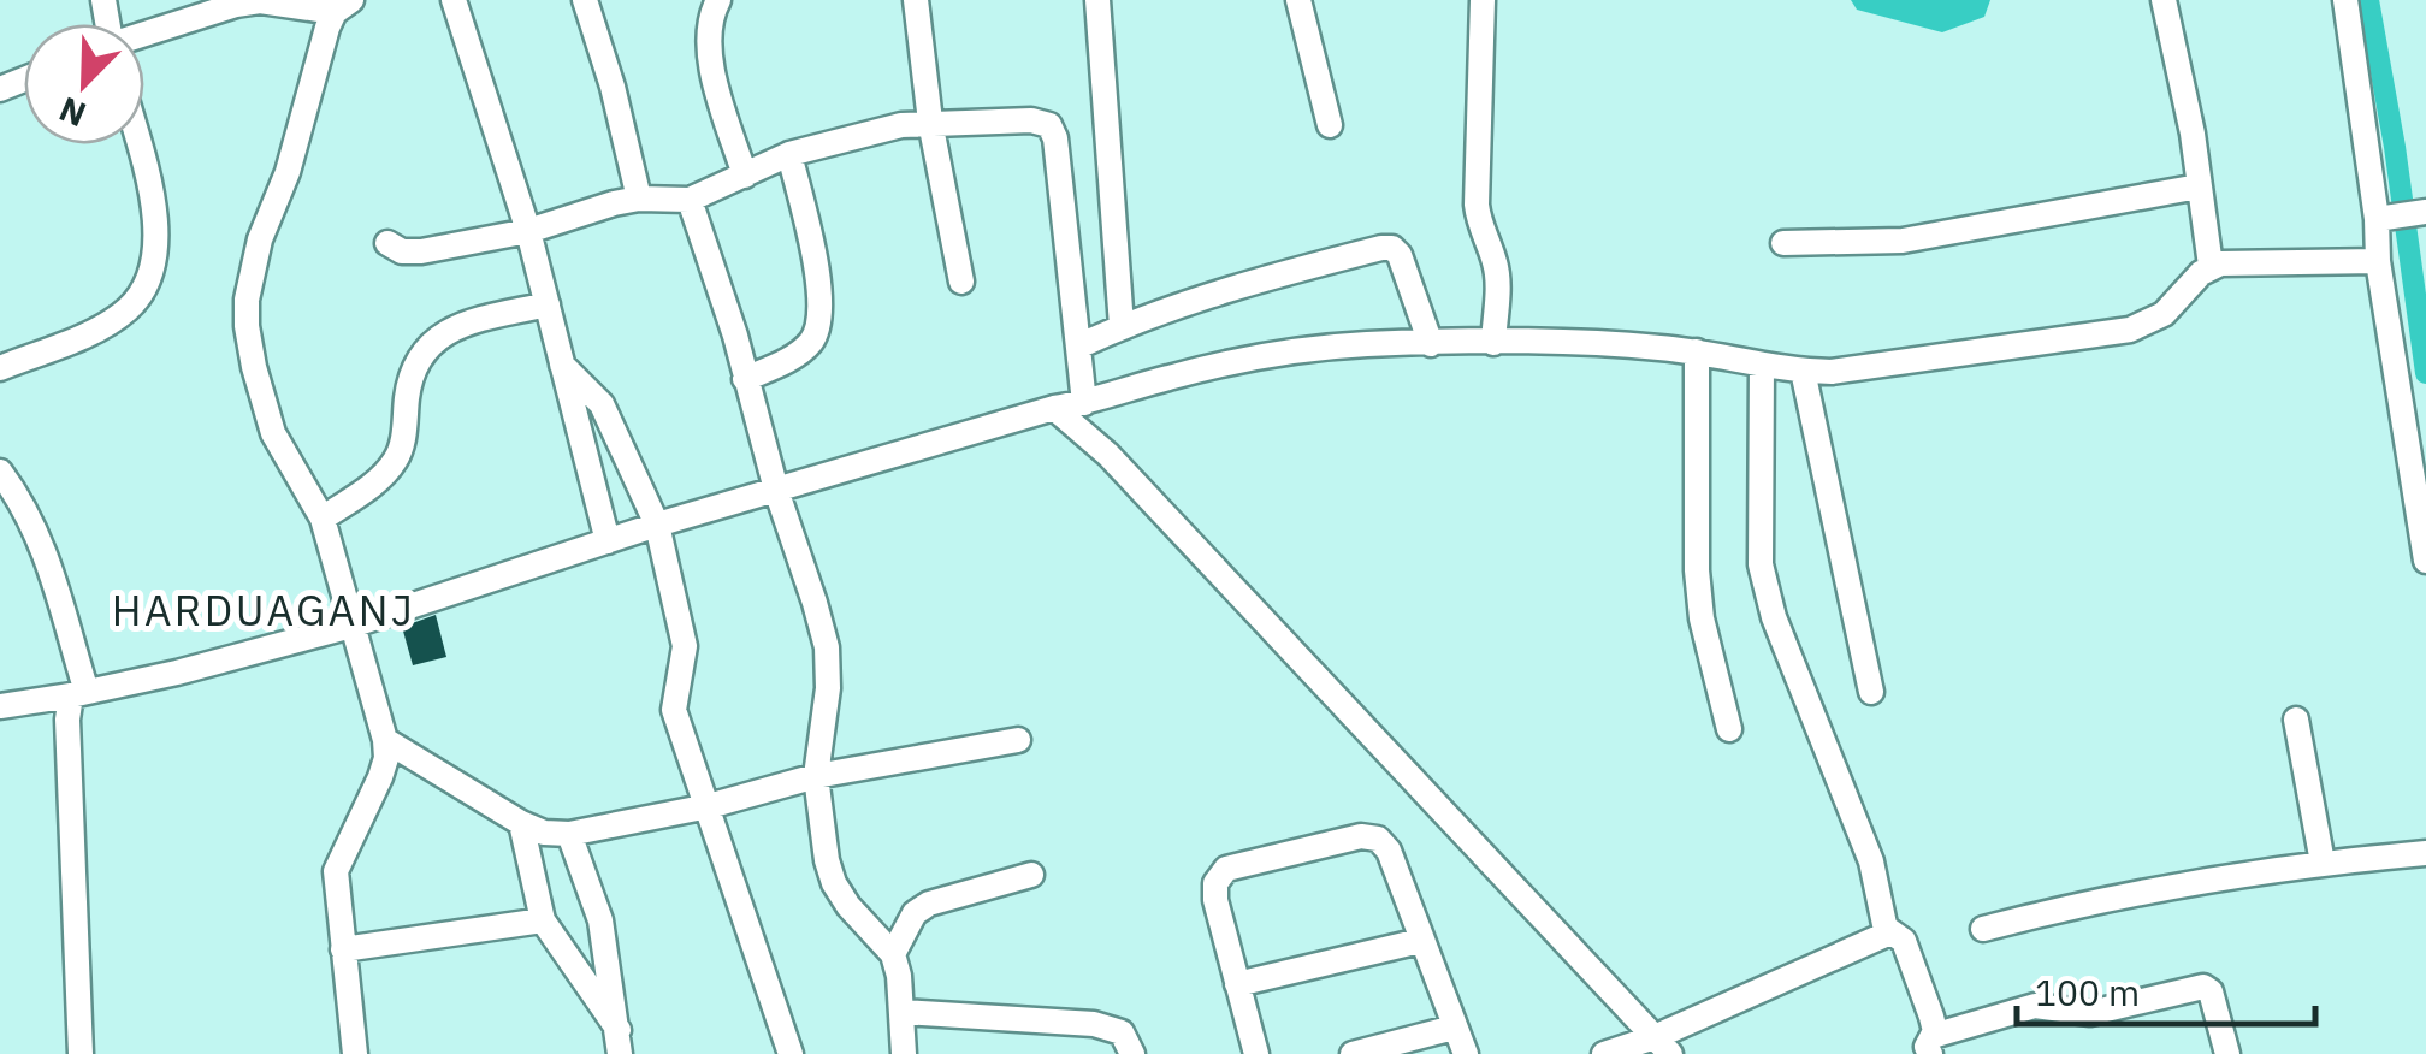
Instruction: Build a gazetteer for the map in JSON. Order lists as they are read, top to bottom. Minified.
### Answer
{"districts":["HARDUAGANJ"],"scale_bar":"100 m","north":"bottom left"}
